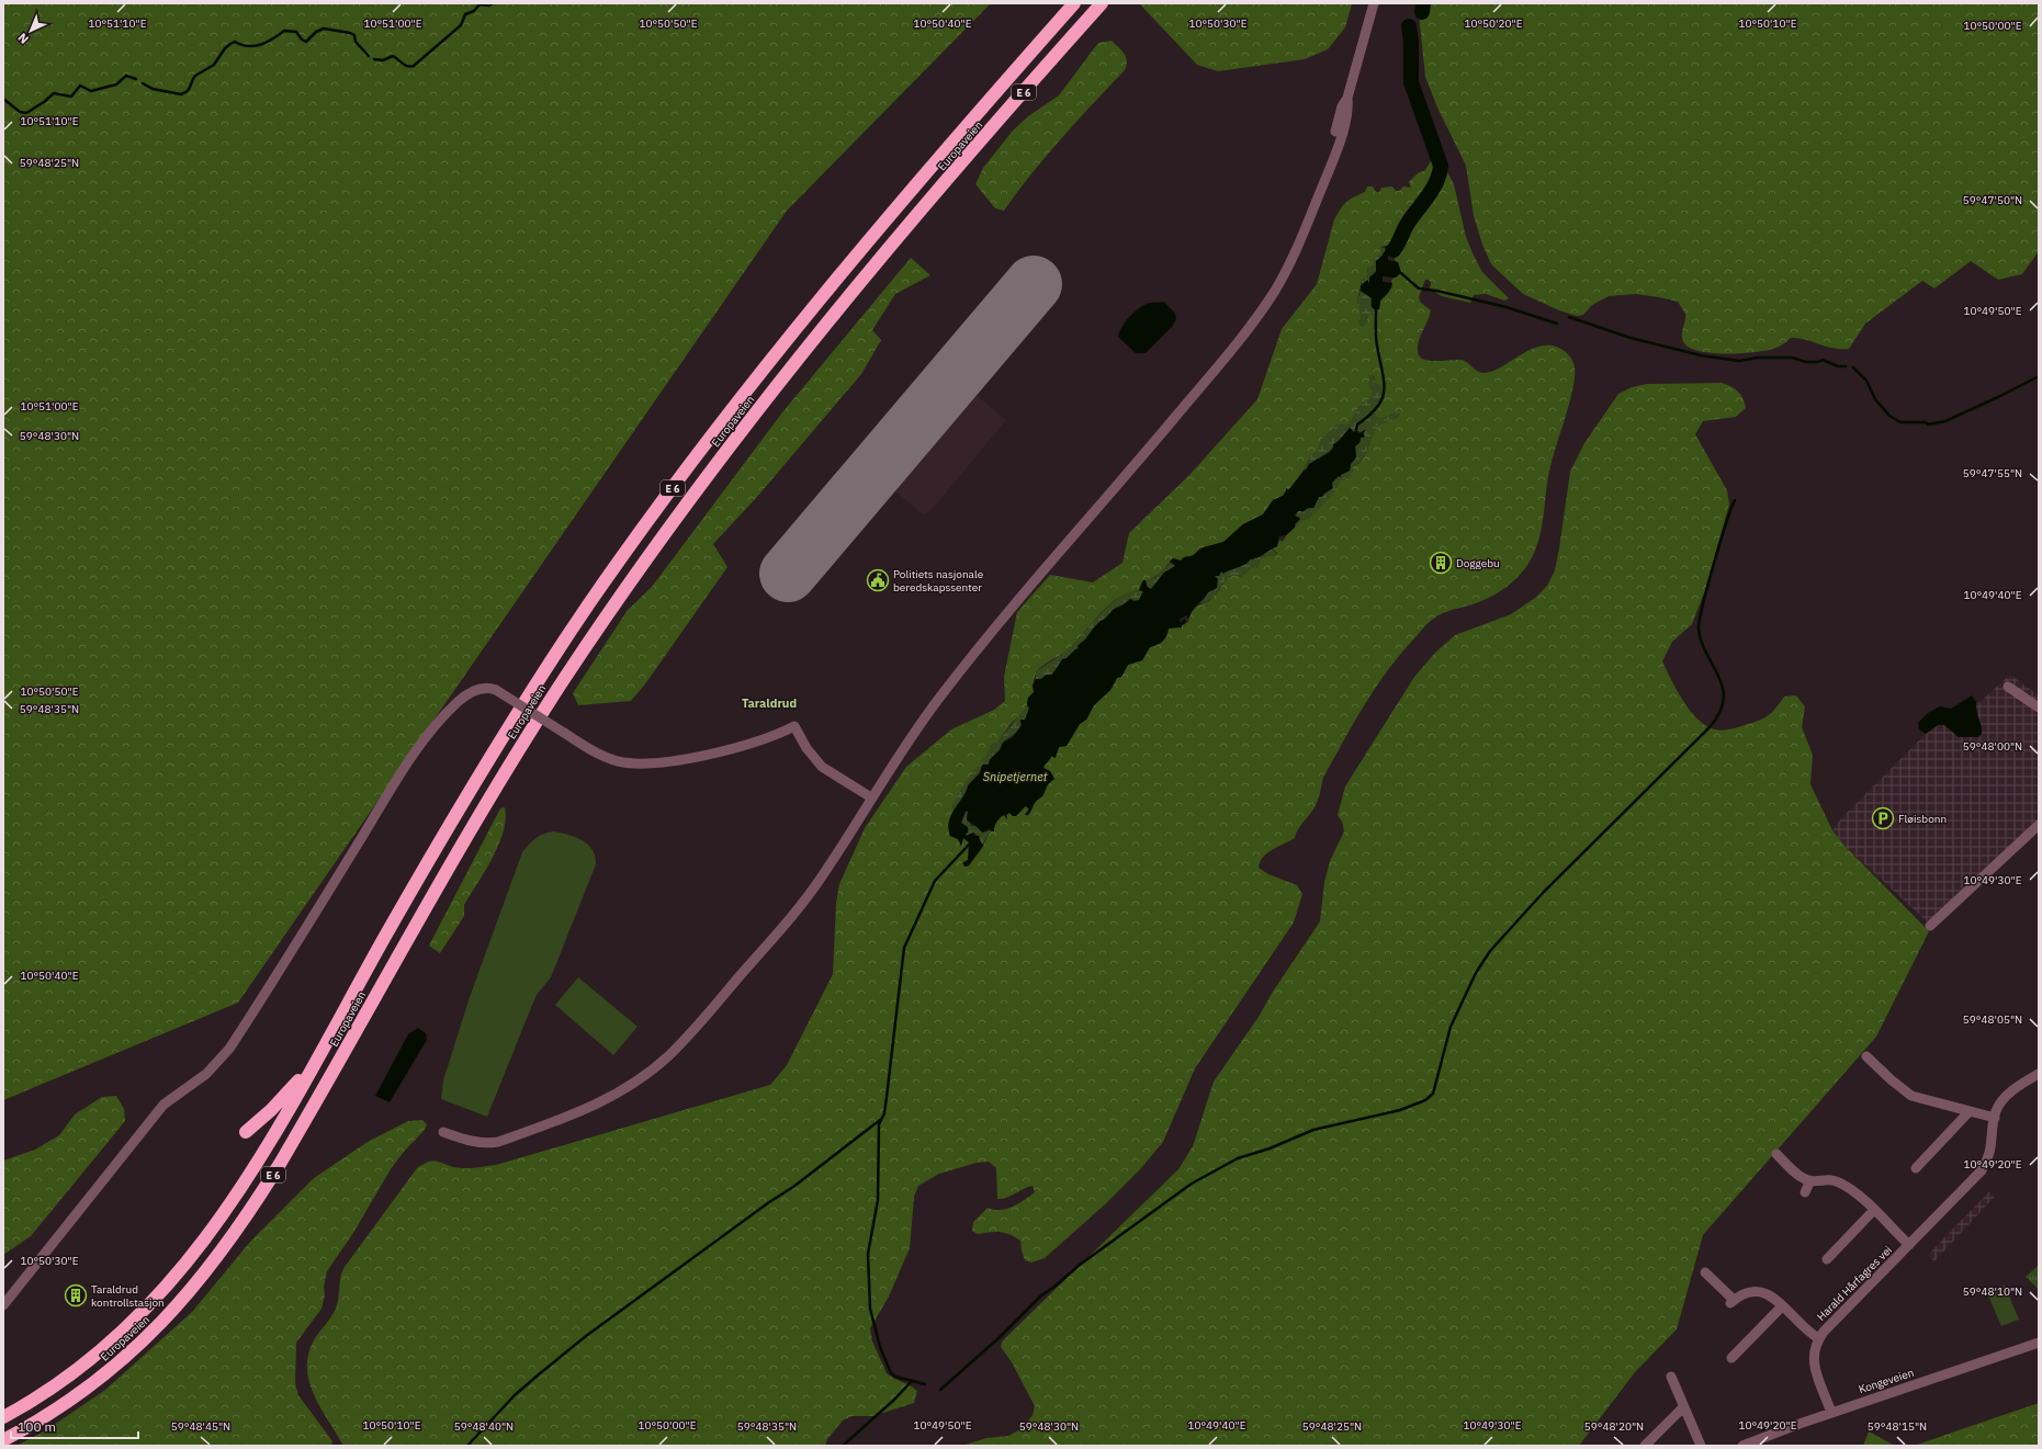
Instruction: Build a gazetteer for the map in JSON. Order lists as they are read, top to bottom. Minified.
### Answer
{"streets":{"highway":["E 6","Europaveien"],"street":["Harald Hårfagres vei","Kongeveien"]},"crossings":[["E 6","Europaveien"],["Harald Hårfagres vei","Kongeveien"]],"districts":["Taraldrud"],"water":["Snipetjernet"],"places":{"building":["Doggebu","Taraldrud kontrollstasjon"],"public building":["Politiets nasjonale beredskapssenter"],"parking":["Fløisbonn"]},"scale_bar":"100 m","north":"bottom left","coordinates":["10°51'10\"E","10°51'00\"E","10°50'50\"E","10°50'40\"E","10°50'30\"E","10°50'20\"E","10°50'10\"E","10°50'00\"E","59°48'25\"N","59°47'50\"N","10°49'50\"E","59°48'30\"N","59°47'55\"N","10°49'40\"E","59°48'35\"N","59°48'00\"N","10°49'30\"E","59°48'05\"N","10°49'20\"E","59°48'10\"N","59°48'45\"N","59°48'40\"N","59°48'20\"N","59°48'15\"N"]}
